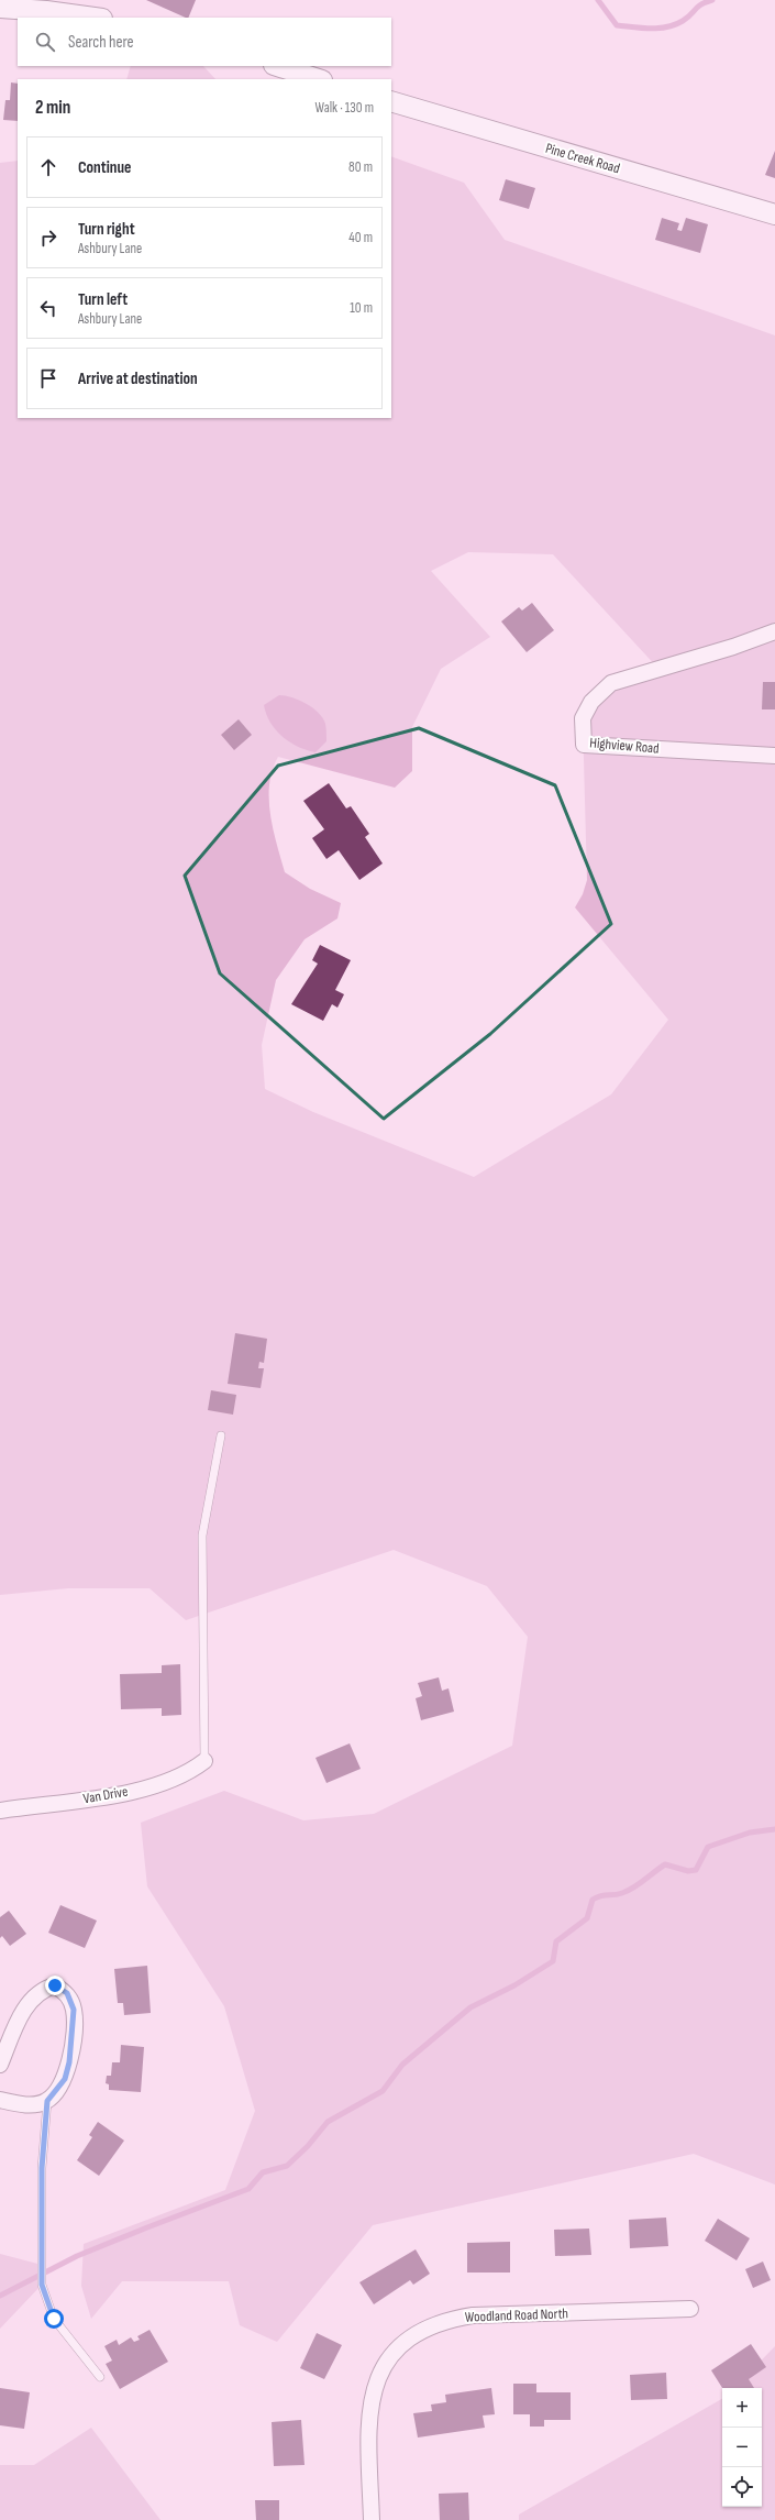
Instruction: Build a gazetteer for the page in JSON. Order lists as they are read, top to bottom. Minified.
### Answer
{"streets":{"street":["Pine Creek Road","Highview Road","Van Drive","Woodland Road North"]},"page":{"search":"Search here","heading":["2 min","Walk · 130 m"],"list":[["Continue","80 m"],["Turn right","Ashbury Lane","40 m"],["Turn left","Ashbury Lane","10 m"],"Arrive at destination"],"map_buttons":["+","−"]}}
